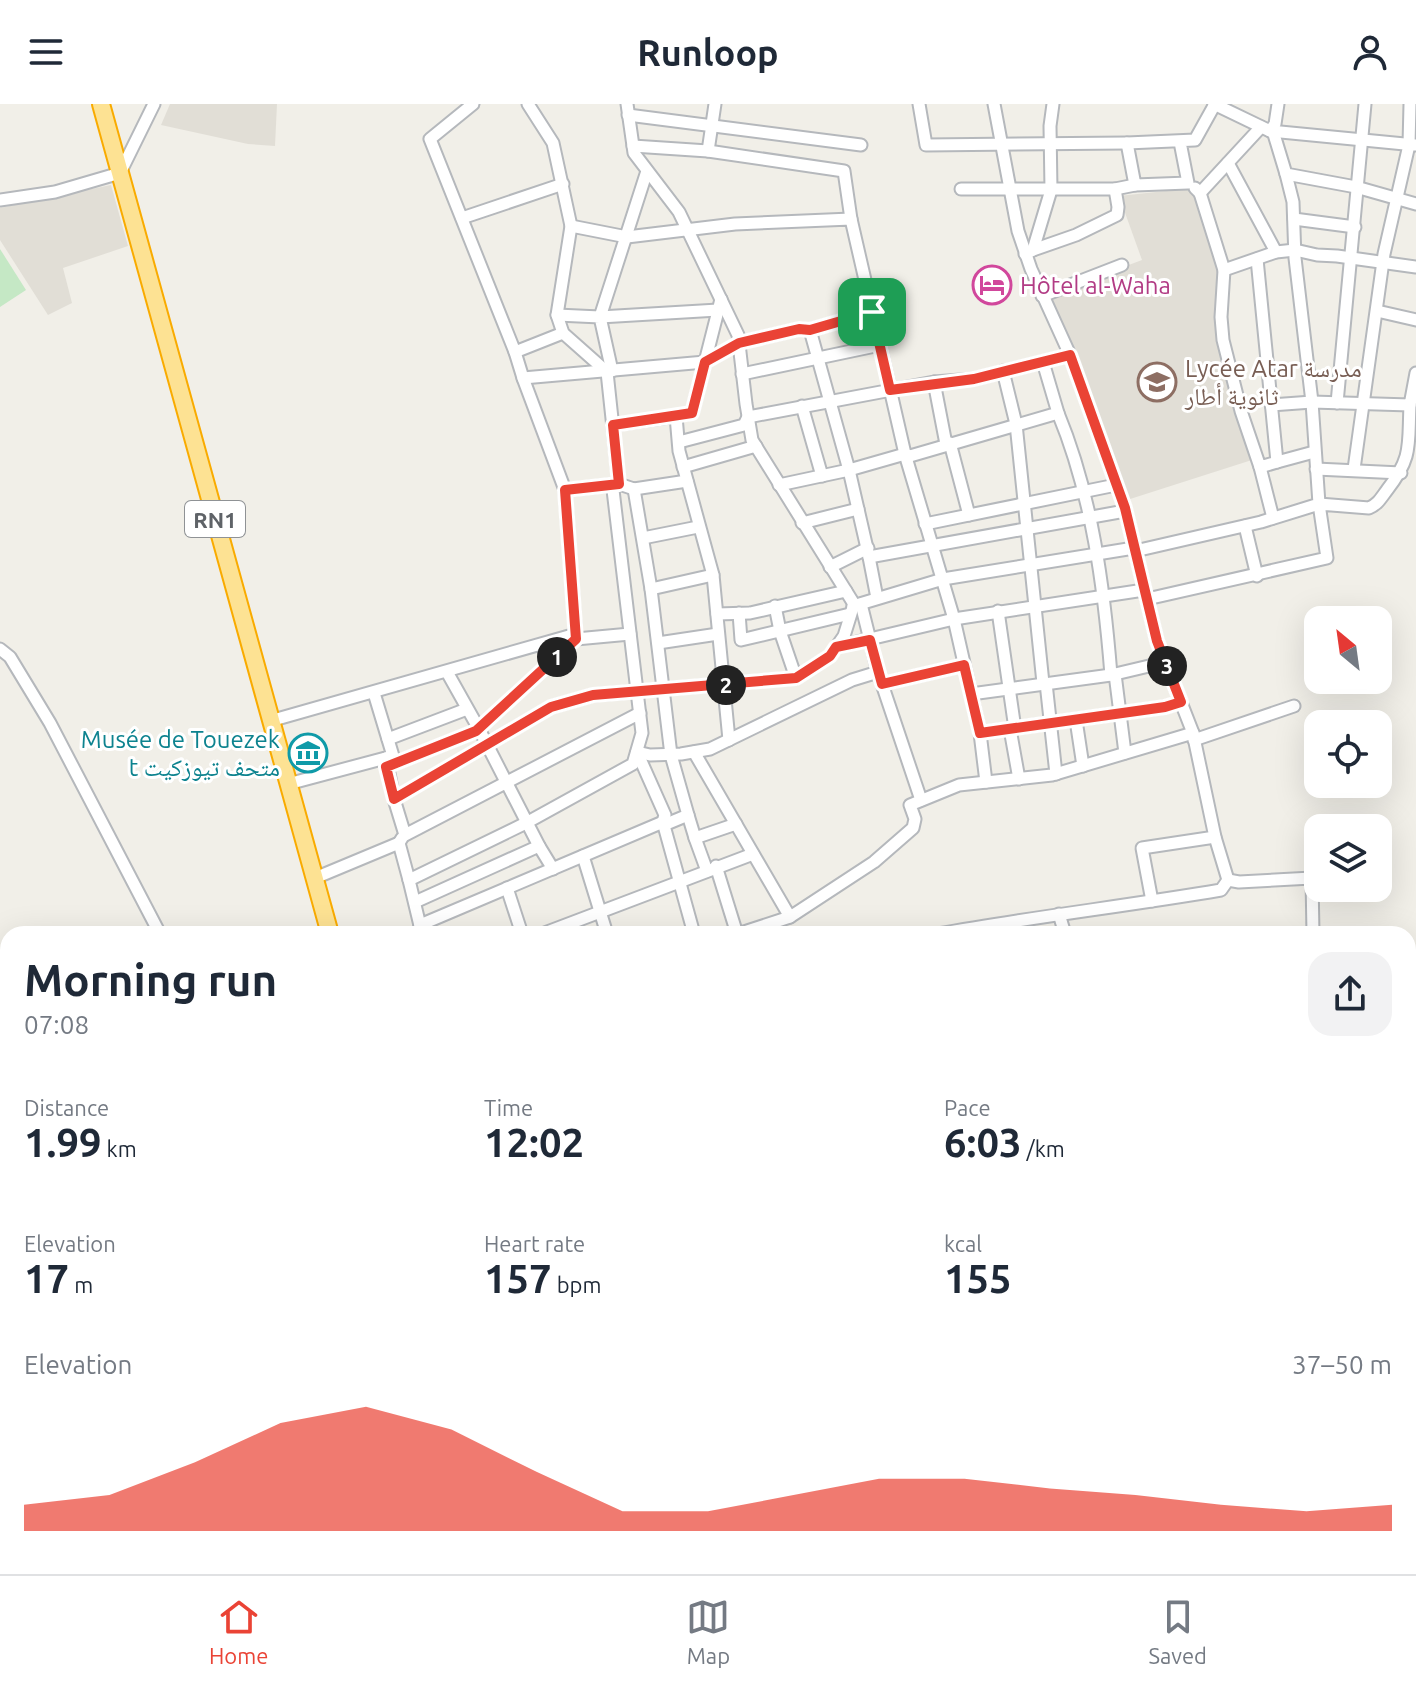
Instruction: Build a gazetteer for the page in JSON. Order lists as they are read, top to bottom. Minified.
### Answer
{"streets":{"highway":["RN1"]},"places":{"hotel":["Hôtel al-Waha"],"school or university":["Lycée Atar مدرسة ثانوية أطار"],"museum":["Musée de Touezek t متحف تيوزكيت"]},"north":"top left","page":{"header":"Runloop","pins":["1","3","2"],"heading":["Morning run","07:08"],"stats":[["Distance","1.99 km"],["Time","12:02"],["Pace","6:03 /km"],["Elevation","17 m"],["Heart rate","157 bpm"],["kcal","155"]],"chart":["Elevation","37–50 m"],"tabs":["Home","Map","Saved"]}}
